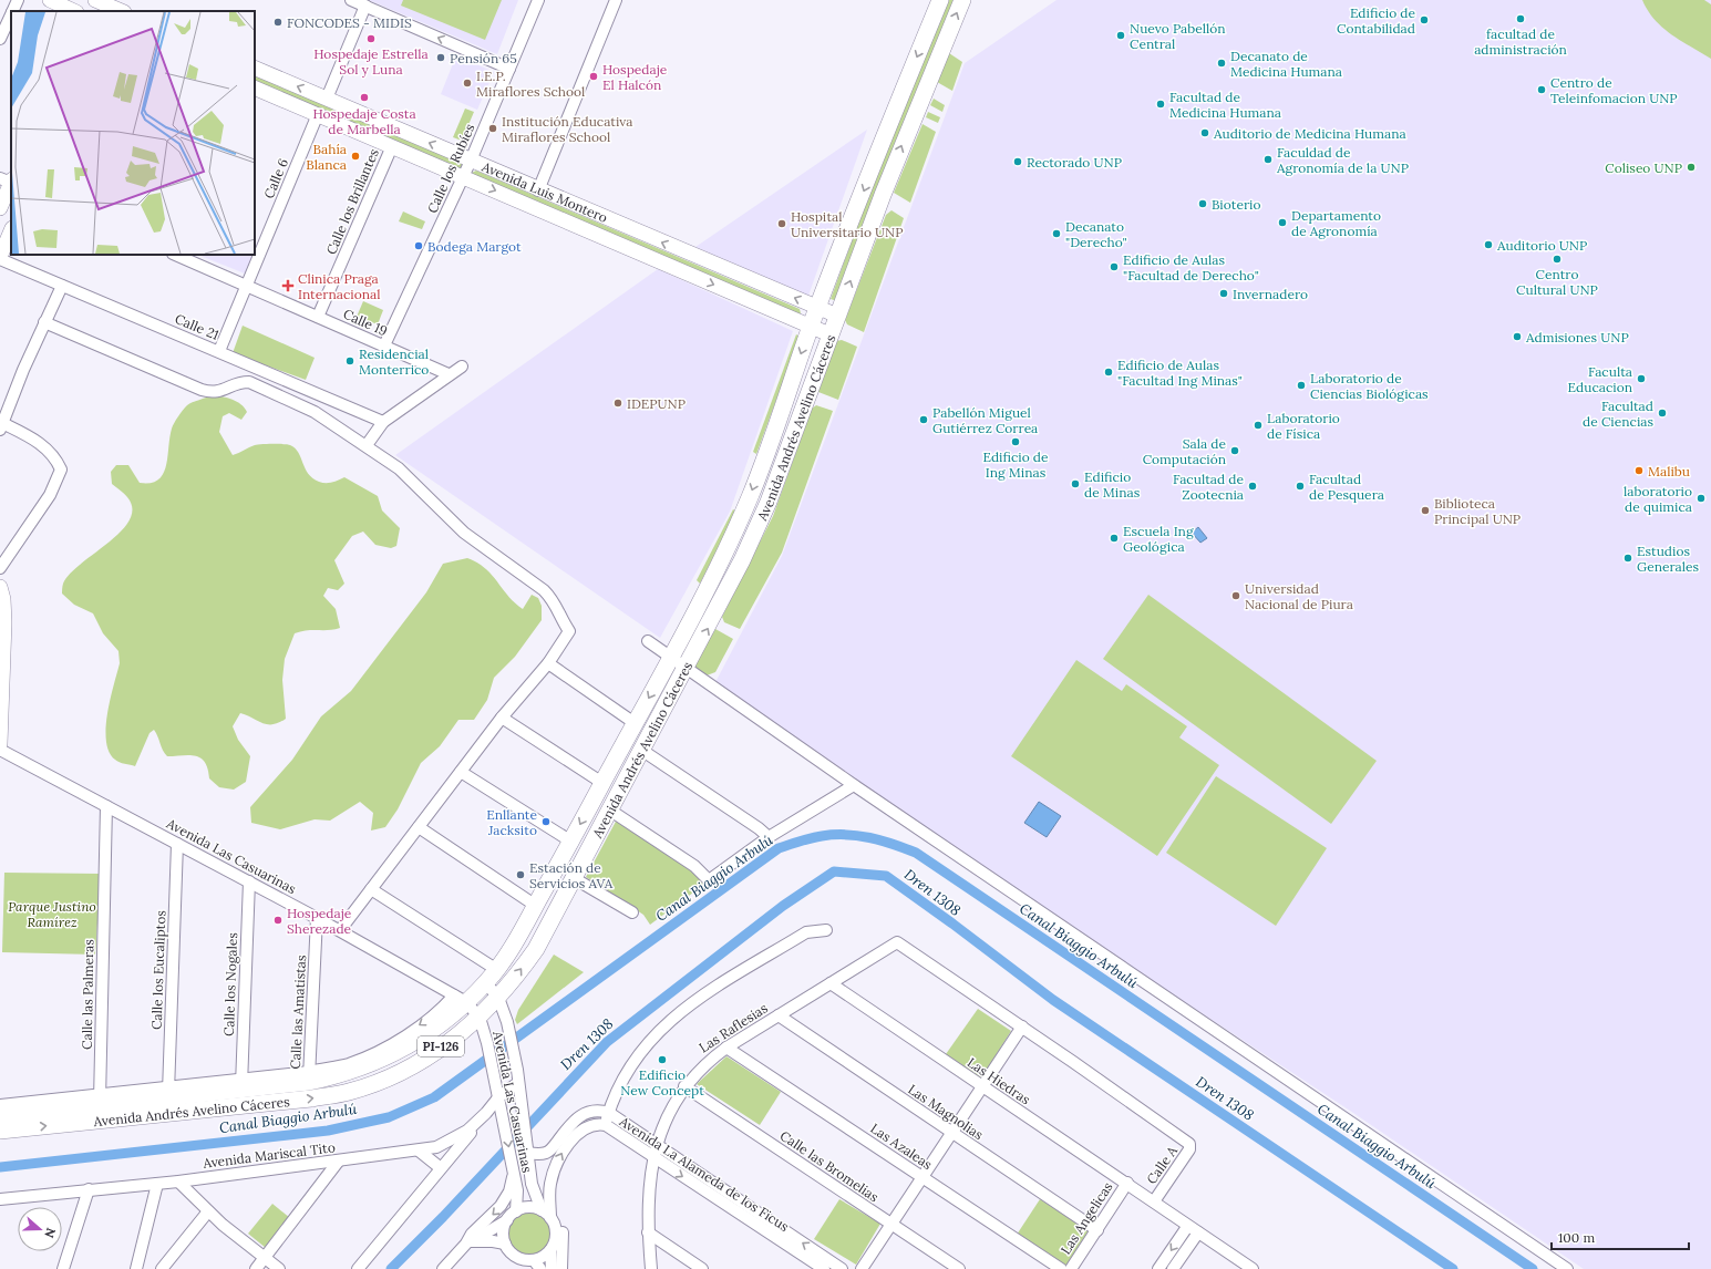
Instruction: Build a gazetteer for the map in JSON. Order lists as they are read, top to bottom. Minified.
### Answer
{"streets":{"highway":["Avenida Andrés Avelino Cáceres","PI-126"],"main road":["Avenida Luis Montero"],"street":["Calle los Rubíes","Calle 6","Calle los Brillantes","Calle 19","Calle 21","Avenida Las Casuarinas","Calle los Eucaliptos","Calle los Nogales","Calle las Palmeras","Calle las Amatistas","Las Raflesias","Las Hiedras","Las Magnolias","Las Azaleas","Avenida Mariscal Tito","Calle A","Calle las Bromelias","Avenida La Alameda de los Ficus","Las Angelicas"]},"crossings":[["Calle los Rubíes","Avenida Luis Montero"],["Calle los Rubíes","Calle 19"],["Calle 6","Avenida Luis Montero"],["Calle 6","Calle 19"],["Calle 6","Calle 21"],["Avenida Luis Montero","Calle los Brillantes"],["Avenida Luis Montero","Avenida Andrés Avelino Cáceres"],["Calle los Brillantes","Calle 19"],["Avenida Andrés Avelino Cáceres","Avenida Las Casuarinas"],["Avenida Andrés Avelino Cáceres","Calle los Eucaliptos"],["Avenida Andrés Avelino Cáceres","Calle los Nogales"],["Avenida Andrés Avelino Cáceres","Calle las Palmeras"],["Avenida Andrés Avelino Cáceres","Calle las Amatistas"],["Avenida Las Casuarinas","Calle los Eucaliptos"],["Avenida Las Casuarinas","Calle los Nogales"],["Avenida Las Casuarinas","Calle las Palmeras"],["Avenida Las Casuarinas","Calle las Amatistas"],["Avenida Las Casuarinas","Avenida Mariscal Tito"],["Avenida Las Casuarinas","Avenida La Alameda de los Ficus"],["Las Raflesias","Las Hiedras"],["Las Raflesias","Las Magnolias"],["Las Raflesias","Las Azaleas"],["Las Raflesias","Calle A"],["Las Raflesias","Calle las Bromelias"],["Las Raflesias","Avenida La Alameda de los Ficus"],["Las Hiedras","Calle A"],["Las Hiedras","Las Angelicas"],["Las Magnolias","Las Angelicas"]],"water":["Canal Biaggio Arbulú","Dren 1308"],"parks":["Parque Justino Ramírez"],"places":{"other":["facultad de administración","Edificio de Contabilidad","FONCODES - MIDIS","Nuevo Pabellón Central","Hospedaje Estrella Sol y Luna","Pensión 65","Decanato de Medicina Humana","Hospedaje El Halcón","I.E.P. Miraflores School","Centro de Teleinfomacion UNP","Hospedaje Costa de Marbella","Facultad de Medicina Humana","Institución Educativa Miraflores School","Auditorio de Medicina Humana","Bahía Blanca","Faculdad de Agronomía de la UNP","Rectorado UNP","Coliseo UNP","Bioterio","Departamento de Agronomía","Hospital Universitario UNP","Decanato \"Derecho\"","Auditorio UNP","Bodega Margot","Centro Cultural UNP","Edificio de Aulas \"Facultad de Derecho\"","Invernadero","Admisiones UNP","Residencial Monterrico","Edificio de Aulas \"Facultad Ing Minas\"","Faculta Educacion","Laboratorio de Ciencias Biológicas","IDEPUNP","Facultad de Ciencias","Pabellón Miguel Gutiérrez Correa","Laboratorio de Física","Edificio de Ing Minas","Sala de Computación","Malibu","Edificio de Minas","Facultad de Zootecnia","Facultad de Pesquera","laboratorio de quimica","Biblioteca Principal UNP","Escuela Ing Geológica","Estudios Generales","Universidad Nacional de Piura","Enllante Jacksito","Estación de Servicios AVA","Hospedaje Sherezade","Edificio New Concept"],"health":["Clinica Praga Internacional"]},"scale_bar":"100 m","north":"right"}
